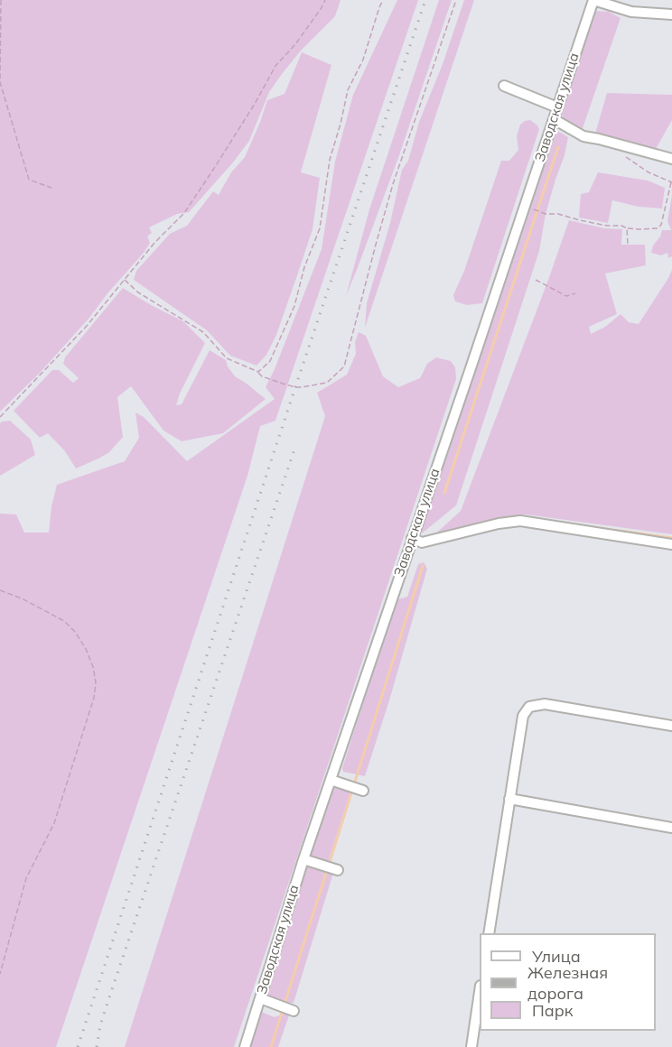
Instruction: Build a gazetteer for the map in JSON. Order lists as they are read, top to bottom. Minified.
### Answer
{"streets":{"street":["Заводская улица"]},"legend":["Улица","Железная дорога","Парк"]}
